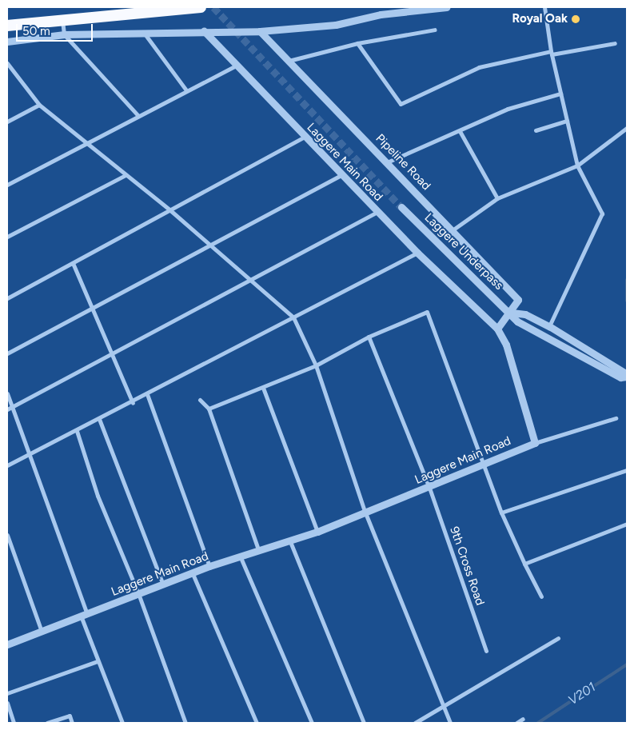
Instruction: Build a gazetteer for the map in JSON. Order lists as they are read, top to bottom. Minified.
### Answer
{"streets":{"street":["Laggere Main Road","Pipeline Road","Laggere Underpass","9th Cross Road"]},"crossings":[["Laggere Main Road","9th Cross Road"],["Pipeline Road","Laggere Underpass"]],"water":["V201"],"places":["Royal Oak"],"scale_bar":"50 m"}
